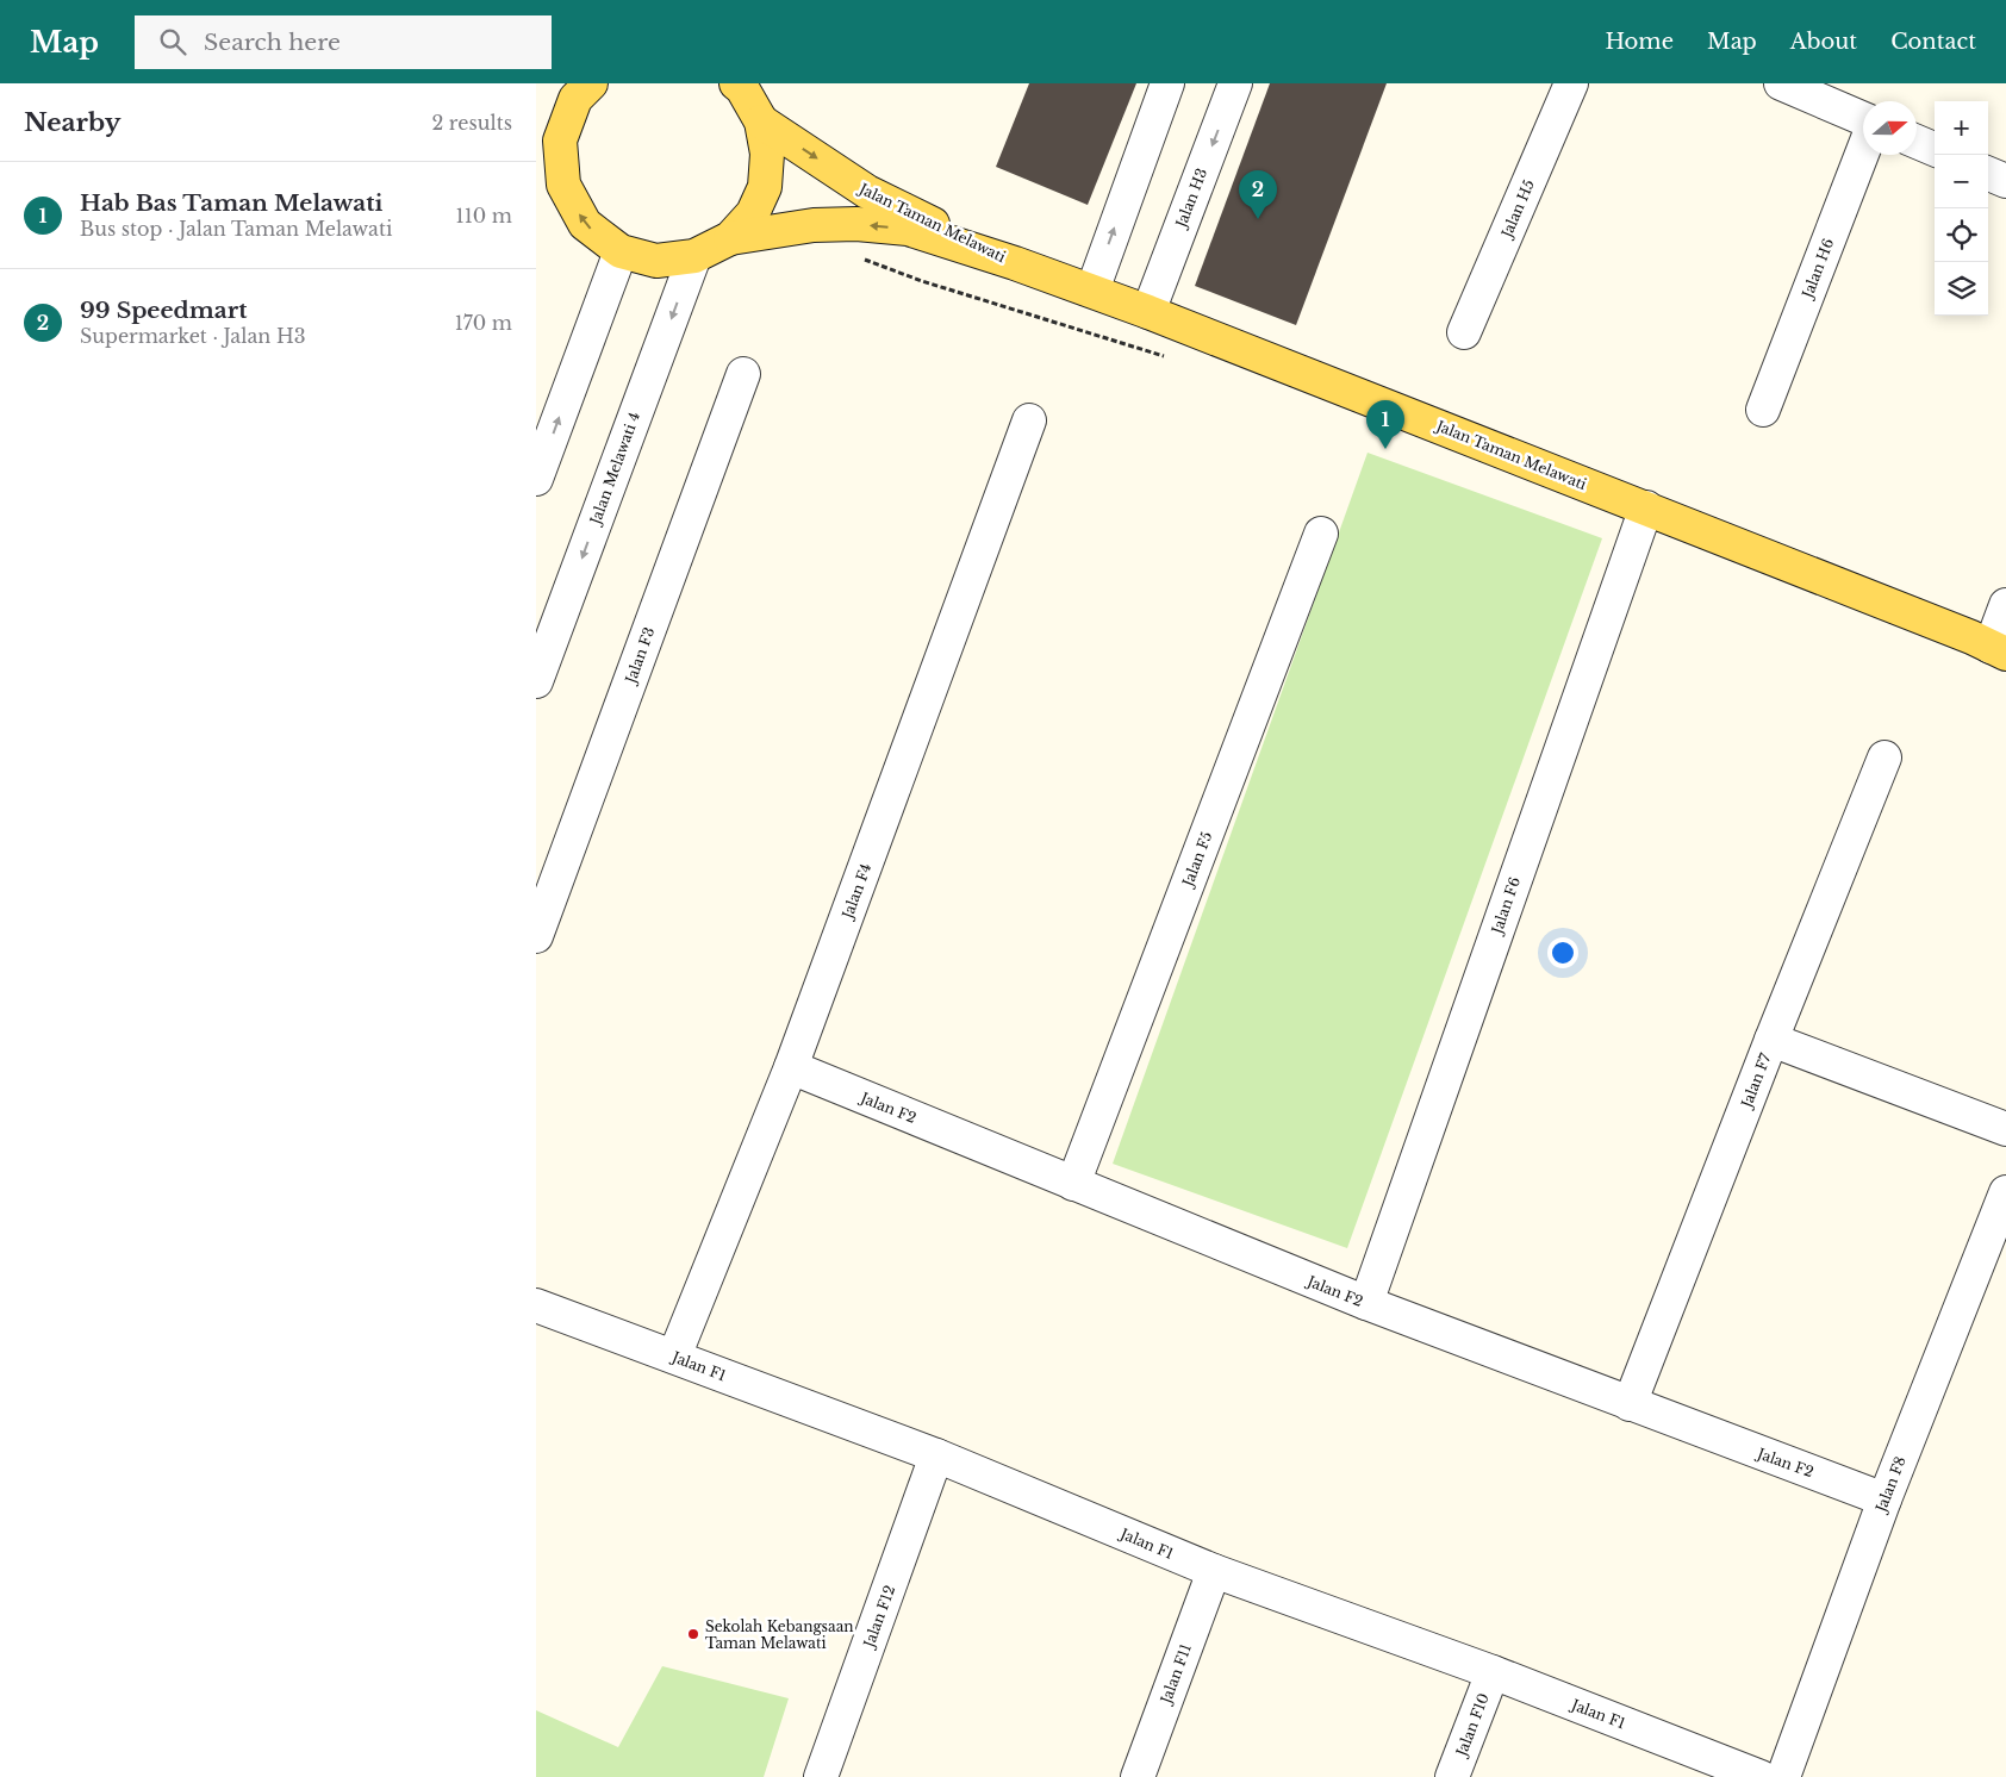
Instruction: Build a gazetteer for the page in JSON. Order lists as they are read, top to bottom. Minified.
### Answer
{"streets":{"main road":["Jalan Taman Melawati"],"street":["Jalan H3","Jalan H5","Jalan H6","Jalan Melawati 4","Jalan F3","Jalan F5","Jalan F4","Jalan F6","Jalan F7","Jalan F2","Jalan F1","Jalan F8","Jalan F12","Jalan F11","Jalan F10"]},"crossings":[["Jalan H3","Jalan Taman Melawati"],["Jalan Taman Melawati","Jalan F6"],["Jalan F5","Jalan F2"],["Jalan F4","Jalan F2"],["Jalan F4","Jalan F1"],["Jalan F6","Jalan F2"],["Jalan F7","Jalan F2"],["Jalan F2","Jalan F8"],["Jalan F1","Jalan F12"],["Jalan F1","Jalan F11"],["Jalan F1","Jalan F10"]],"places":["Sekolah Kebangsaan Taman Melawati"],"north":"right","page":{"header":"Map","search":"Search here","nav":["Home","Map","About","Contact"],"heading":["Nearby","2 results"],"map_buttons":["+","−"],"list":[{"mark":"1","name":"Hab Bas Taman Melawati","note":"Bus stop · Jalan Taman Melawati","value":"110 m"},{"mark":"2","name":"99 Speedmart","note":"Supermarket · Jalan H3","value":"170 m"}],"pins":["2","1"]}}
